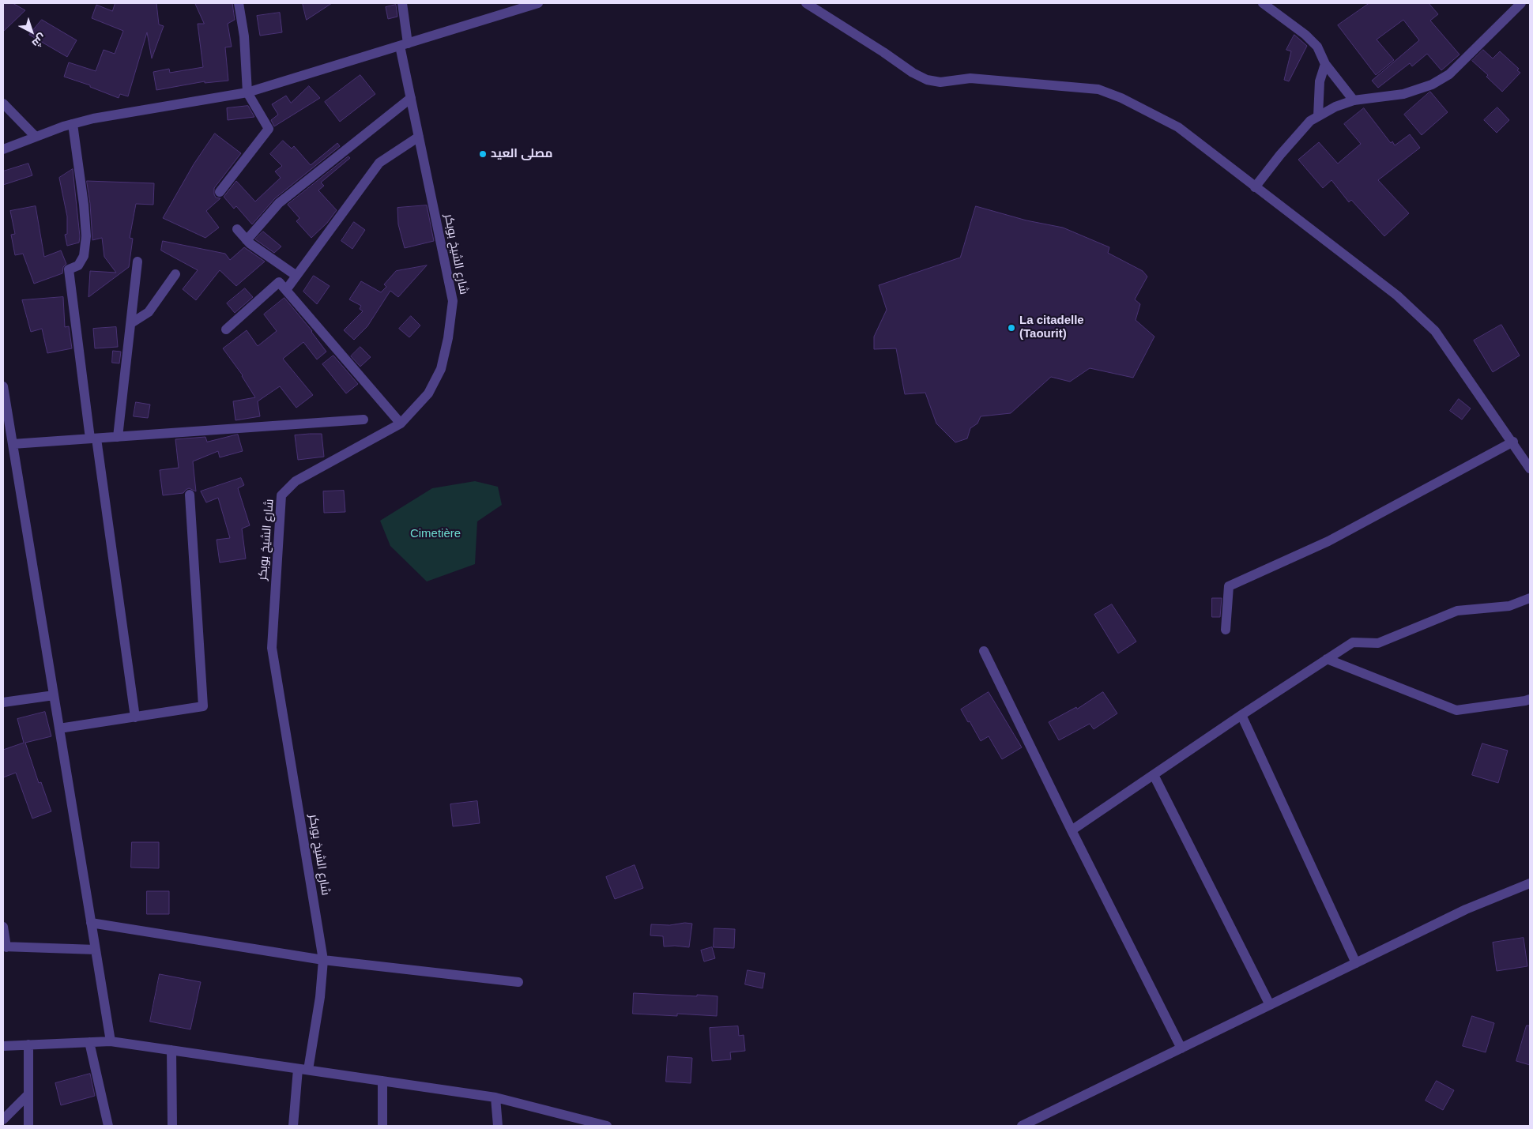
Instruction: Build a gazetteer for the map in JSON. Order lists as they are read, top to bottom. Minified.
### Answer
{"streets":{"street":["شارع الشيخ بوبكر"]},"parks":["Cimetière"],"places":["مصلى العيد","La citadelle (Taourit)"],"north":"bottom right"}
